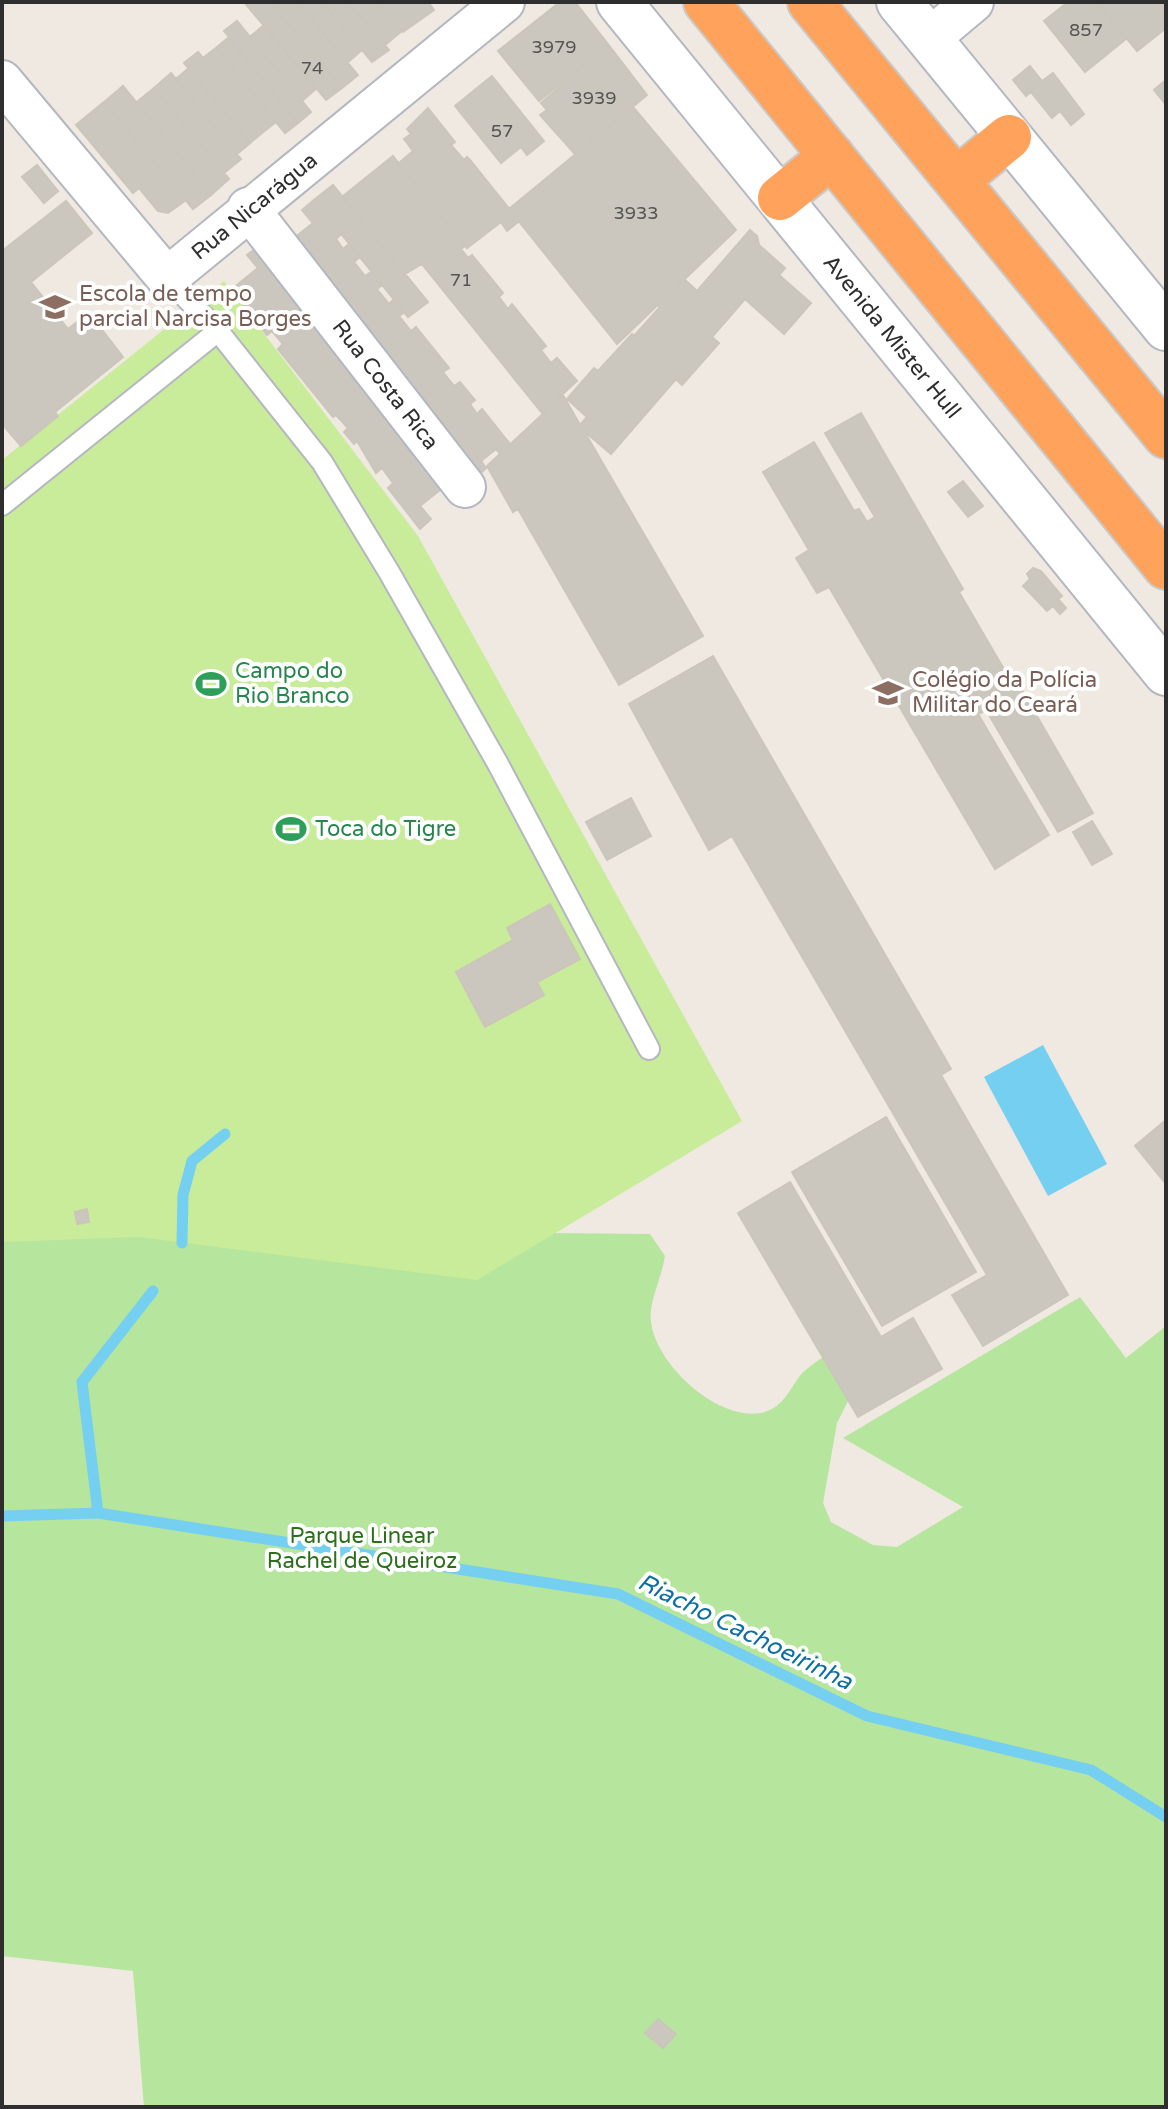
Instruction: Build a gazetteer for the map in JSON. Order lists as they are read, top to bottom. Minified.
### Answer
{"streets":{"main road":["Avenida Mister Hull"],"street":["Rua Nicarágua","Rua Costa Rica"]},"crossings":[["Rua Nicarágua","Rua Costa Rica"]],"water":["Riacho Cachoeirinha"],"parks":["Parque Linear Rachel de Queiroz"],"places":{"school or university":["Escola de tempo parcial Narcisa Borges","Colégio da Polícia Militar do Ceará"],"sports":["Campo do Rio Branco","Toca do Tigre"]},"house_numbers":["857","3979","74","3939","57","3933","71"]}
